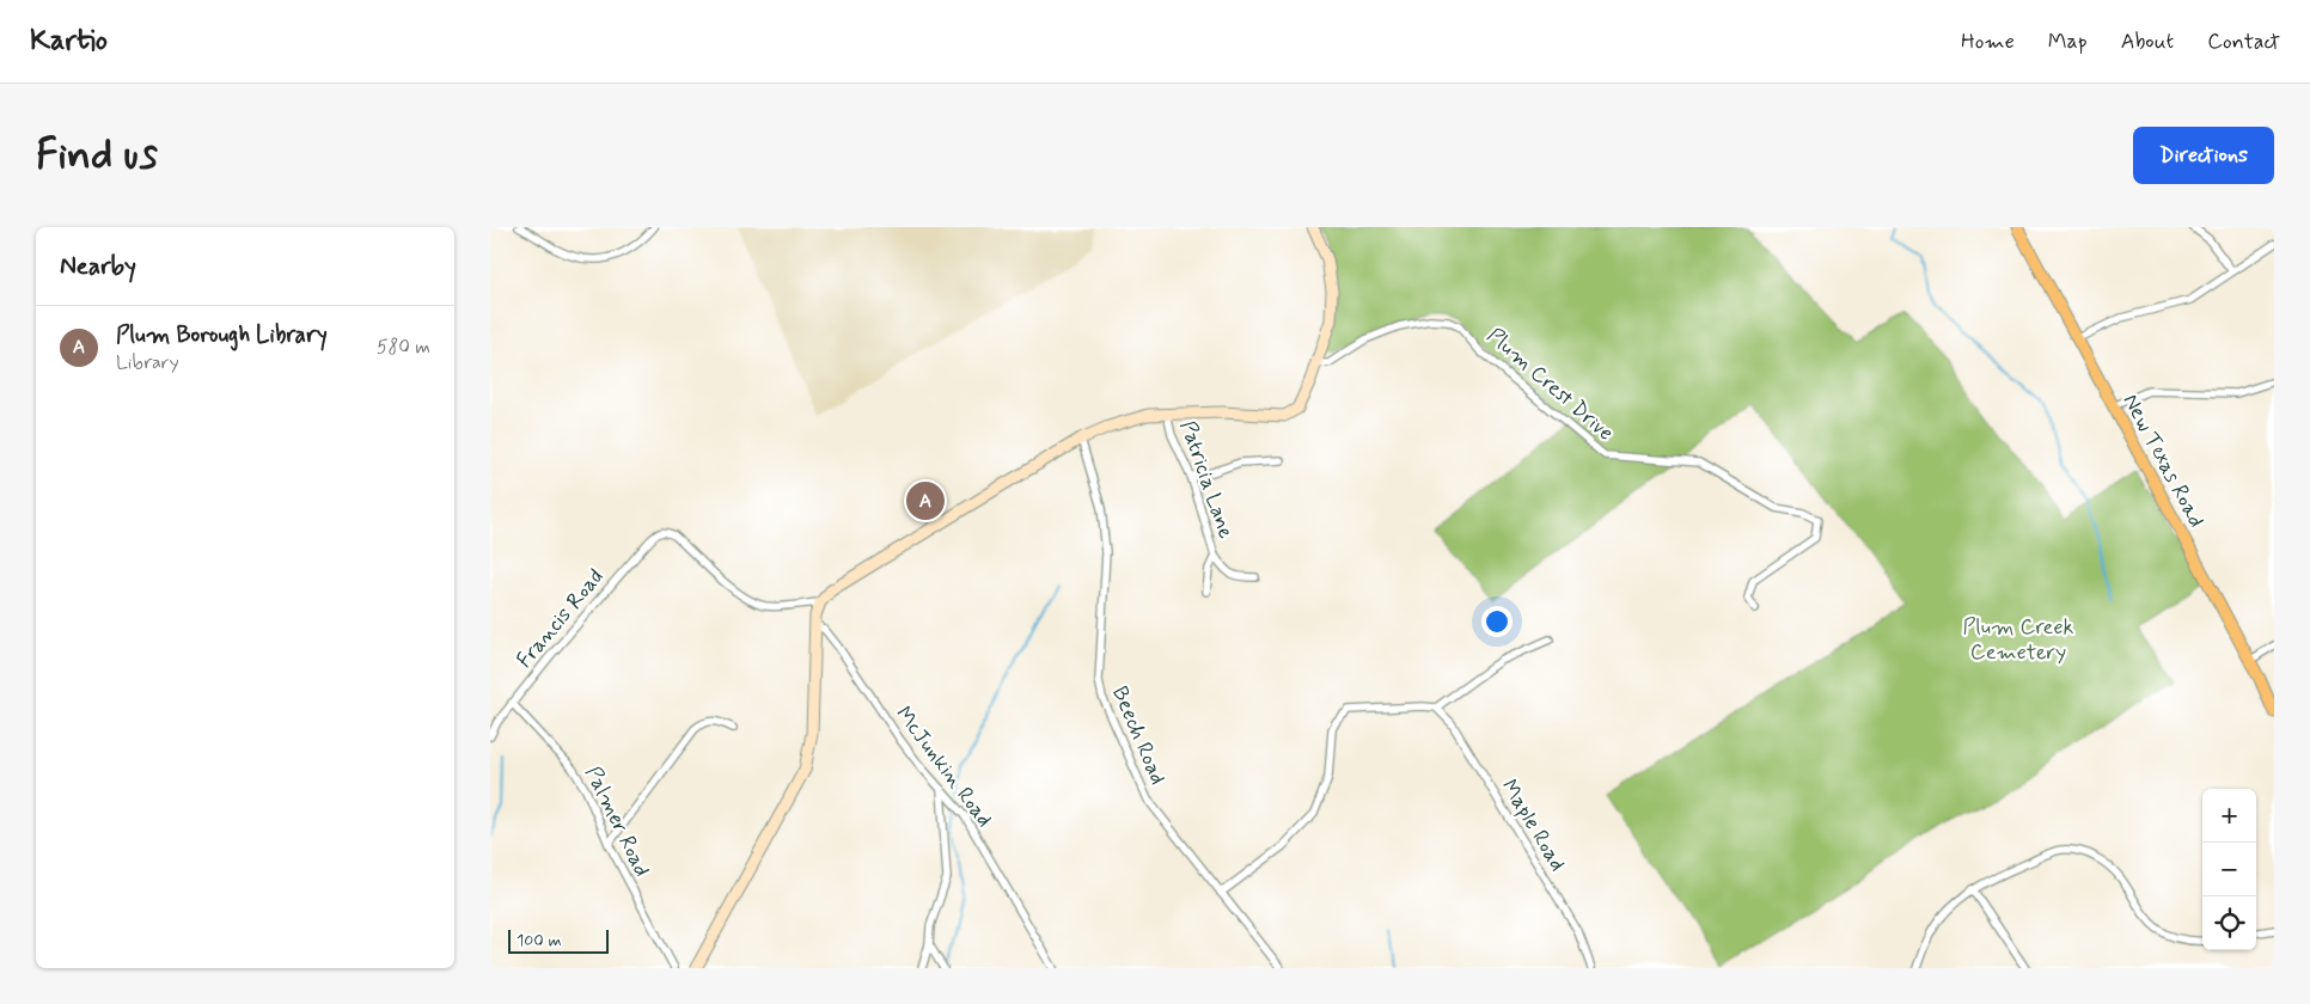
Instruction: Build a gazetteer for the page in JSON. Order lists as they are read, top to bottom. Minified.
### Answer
{"streets":{"main road":["New Texas Road"],"street":["Plum Crest Drive","Patricia Lane","Francis Road","Beech Road","McJunkin Road","Palmer Road","Maple Road"]},"crossings":[["Francis Road","Palmer Road"]],"parks":["Plum Creek Cemetery"],"scale_bar":"100 m","page":{"header":"Kartio","nav":["Home","Map","About","Contact"],"buttons":"Directions","title":"Find us","heading":"Nearby","list":[{"mark":"A","name":"Plum Borough Library","note":"Library","value":"580 m"}],"pins":"A","map_buttons":["+","−"],"scale":"100 m"}}
